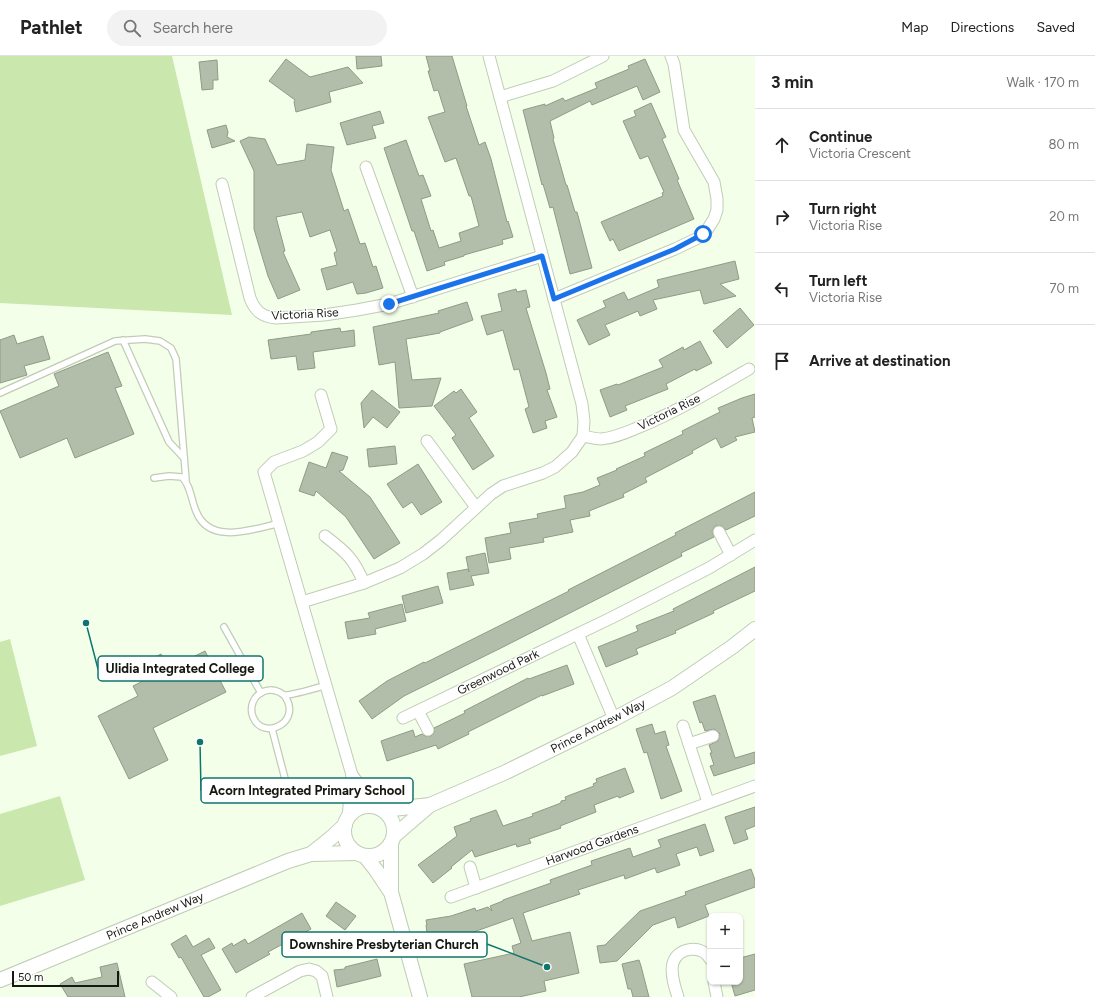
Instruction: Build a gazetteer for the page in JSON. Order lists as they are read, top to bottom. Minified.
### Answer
{"streets":{"street":["Victoria Rise","Greenwood Park","Prince Andrew Way","Harwood Gardens"]},"places":["Ulidia Integrated College","Acorn Integrated Primary School","Downshire Presbyterian Church"],"scale_bar":"50 m","page":{"header":"Pathlet","search":"Search here","nav":["Map","Directions","Saved"],"heading":["3 min","Walk · 170 m"],"list":[["Continue","Victoria Crescent","80 m"],["Turn right","Victoria Rise","20 m"],["Turn left","Victoria Rise","70 m"],"Arrive at destination"],"map_buttons":["+","−"],"scale":"50 m"}}
